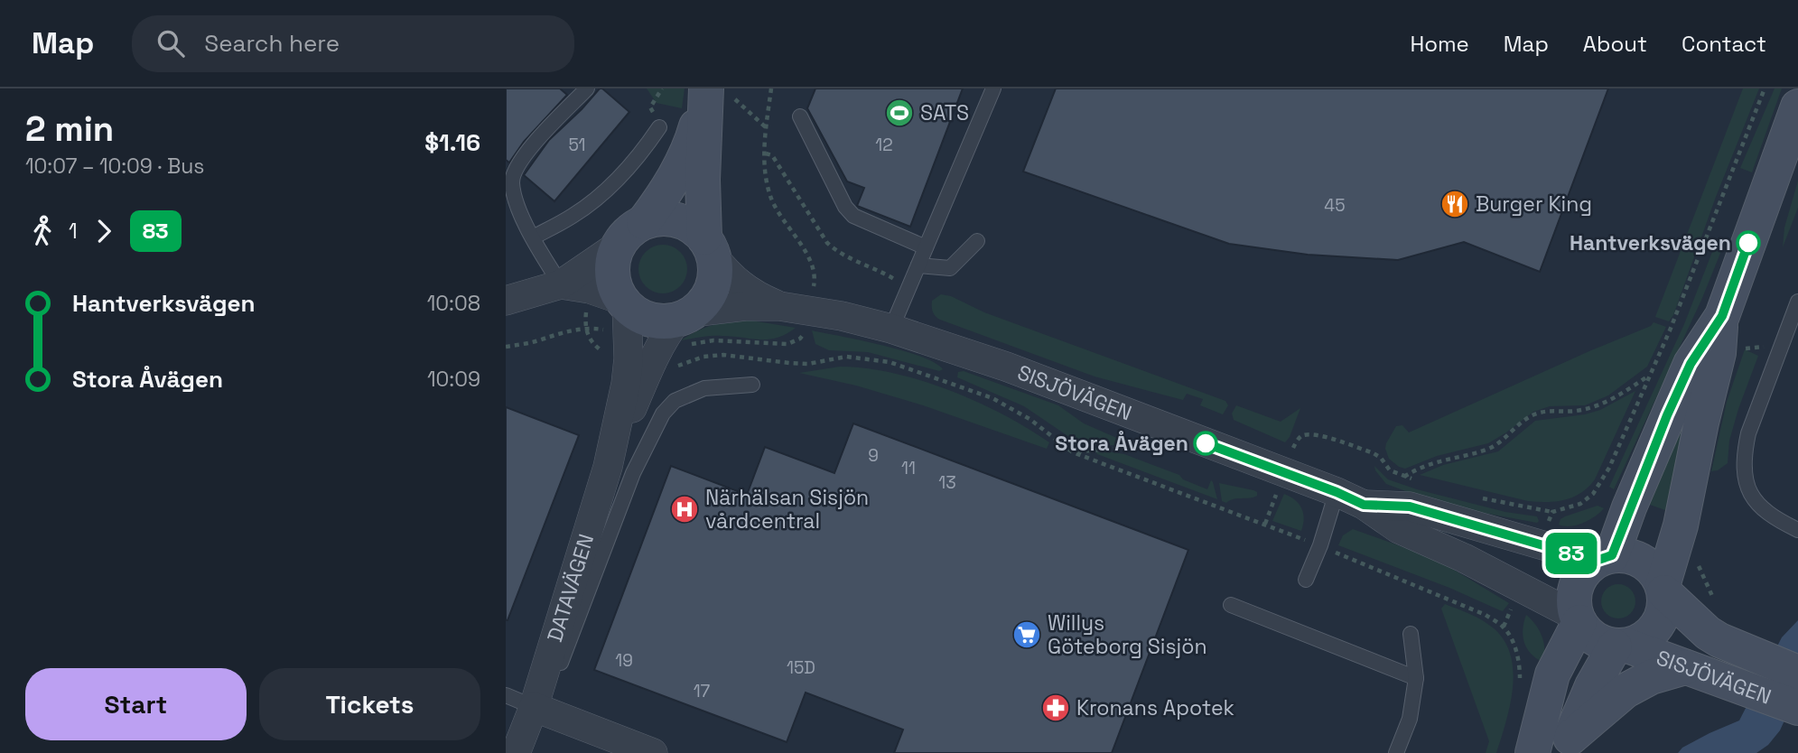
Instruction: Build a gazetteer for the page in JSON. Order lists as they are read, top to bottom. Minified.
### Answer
{"streets":{"street":["SISJÖVÄGEN","DATAVÄGEN"]},"crossings":[["SISJÖVÄGEN","DATAVÄGEN"]],"places":{"sports":["SATS"],"restaurant":["Burger King"],"other":["Hantverksvägen","Stora Åvägen"],"hospital":["Närhälsan Sisjön vårdcentral"],"supermarket":["Willys Göteborg Sisjön"],"pharmacy":["Kronans Apotek"]},"lines":["bus line 83"],"house_numbers":["51","12","45","9","11","13","19","15D","17"],"page":{"header":"Map","search":"Search here","nav":["Home","Map","About","Contact"],"heading":["2 min","10:07 – 10:09 · Bus","$1.16"],"on_map":"83","legs":["1","83"],"list":[{"name":"Hantverksvägen","value":"10:08"},{"name":"Stora Åvägen","value":"10:09"}],"buttons":["Start","Tickets"]}}
